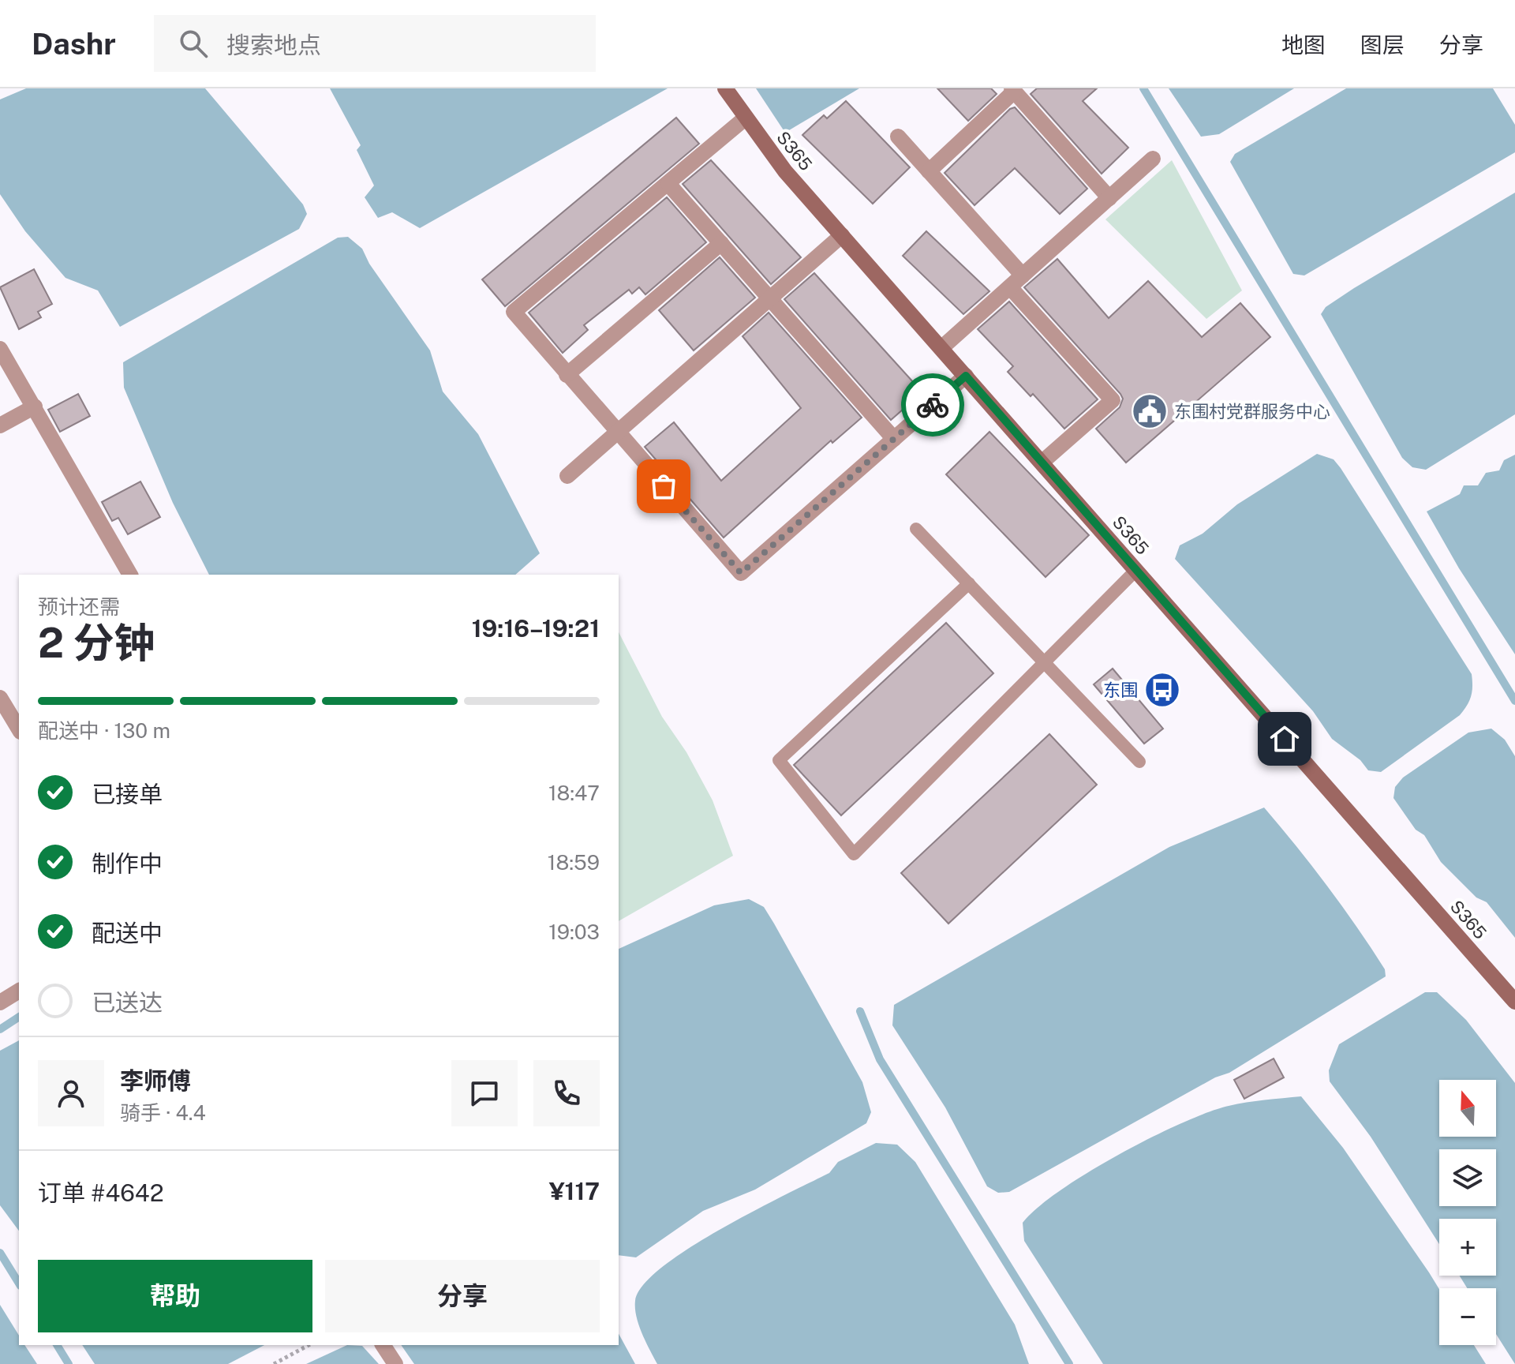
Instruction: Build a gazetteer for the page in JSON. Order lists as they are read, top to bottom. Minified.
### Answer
{"streets":{"street":["S365"]},"places":{"public building":["东围村党群服务中心"],"bus stop":["东围"]},"north":"top","page":{"header":"Dashr","search":"搜索地点","nav":["地图","图层","分享"],"heading":["2 分钟","预计还需","19:16–19:21"],"panel":["李师傅","骑手 · 4.4","订单 #4642","¥117"],"bar":"配送中 · 130 m","list":[["已接单","18:47"],["制作中","18:59"],["配送中","19:03"],"已送达"],"map_buttons":["+","−"],"buttons":["帮助","分享"]}}
